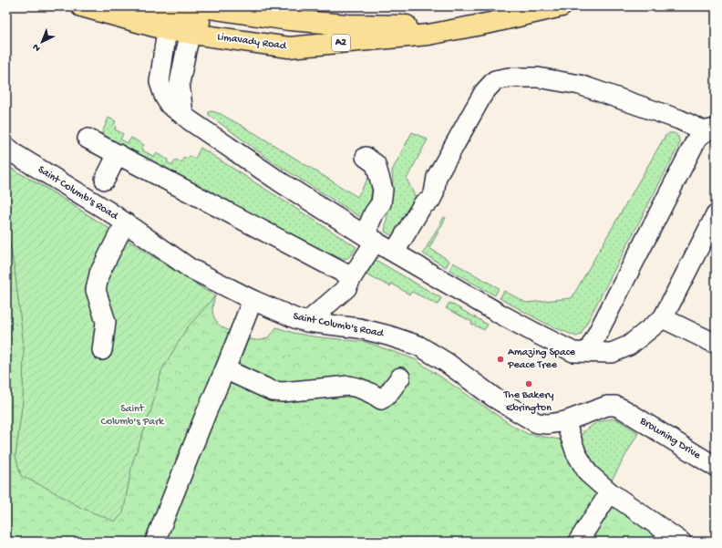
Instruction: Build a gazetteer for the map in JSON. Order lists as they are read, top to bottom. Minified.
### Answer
{"streets":{"highway":["Limavady Road","A2"],"street":["Saint Columb's Road","Browning Drive"]},"crossings":[["Saint Columb's Road","Browning Drive"]],"parks":["Saint Columb's Park"],"places":["Amazing Space Peace Tree","The Bakery Ebrington"],"north":"bottom left"}
